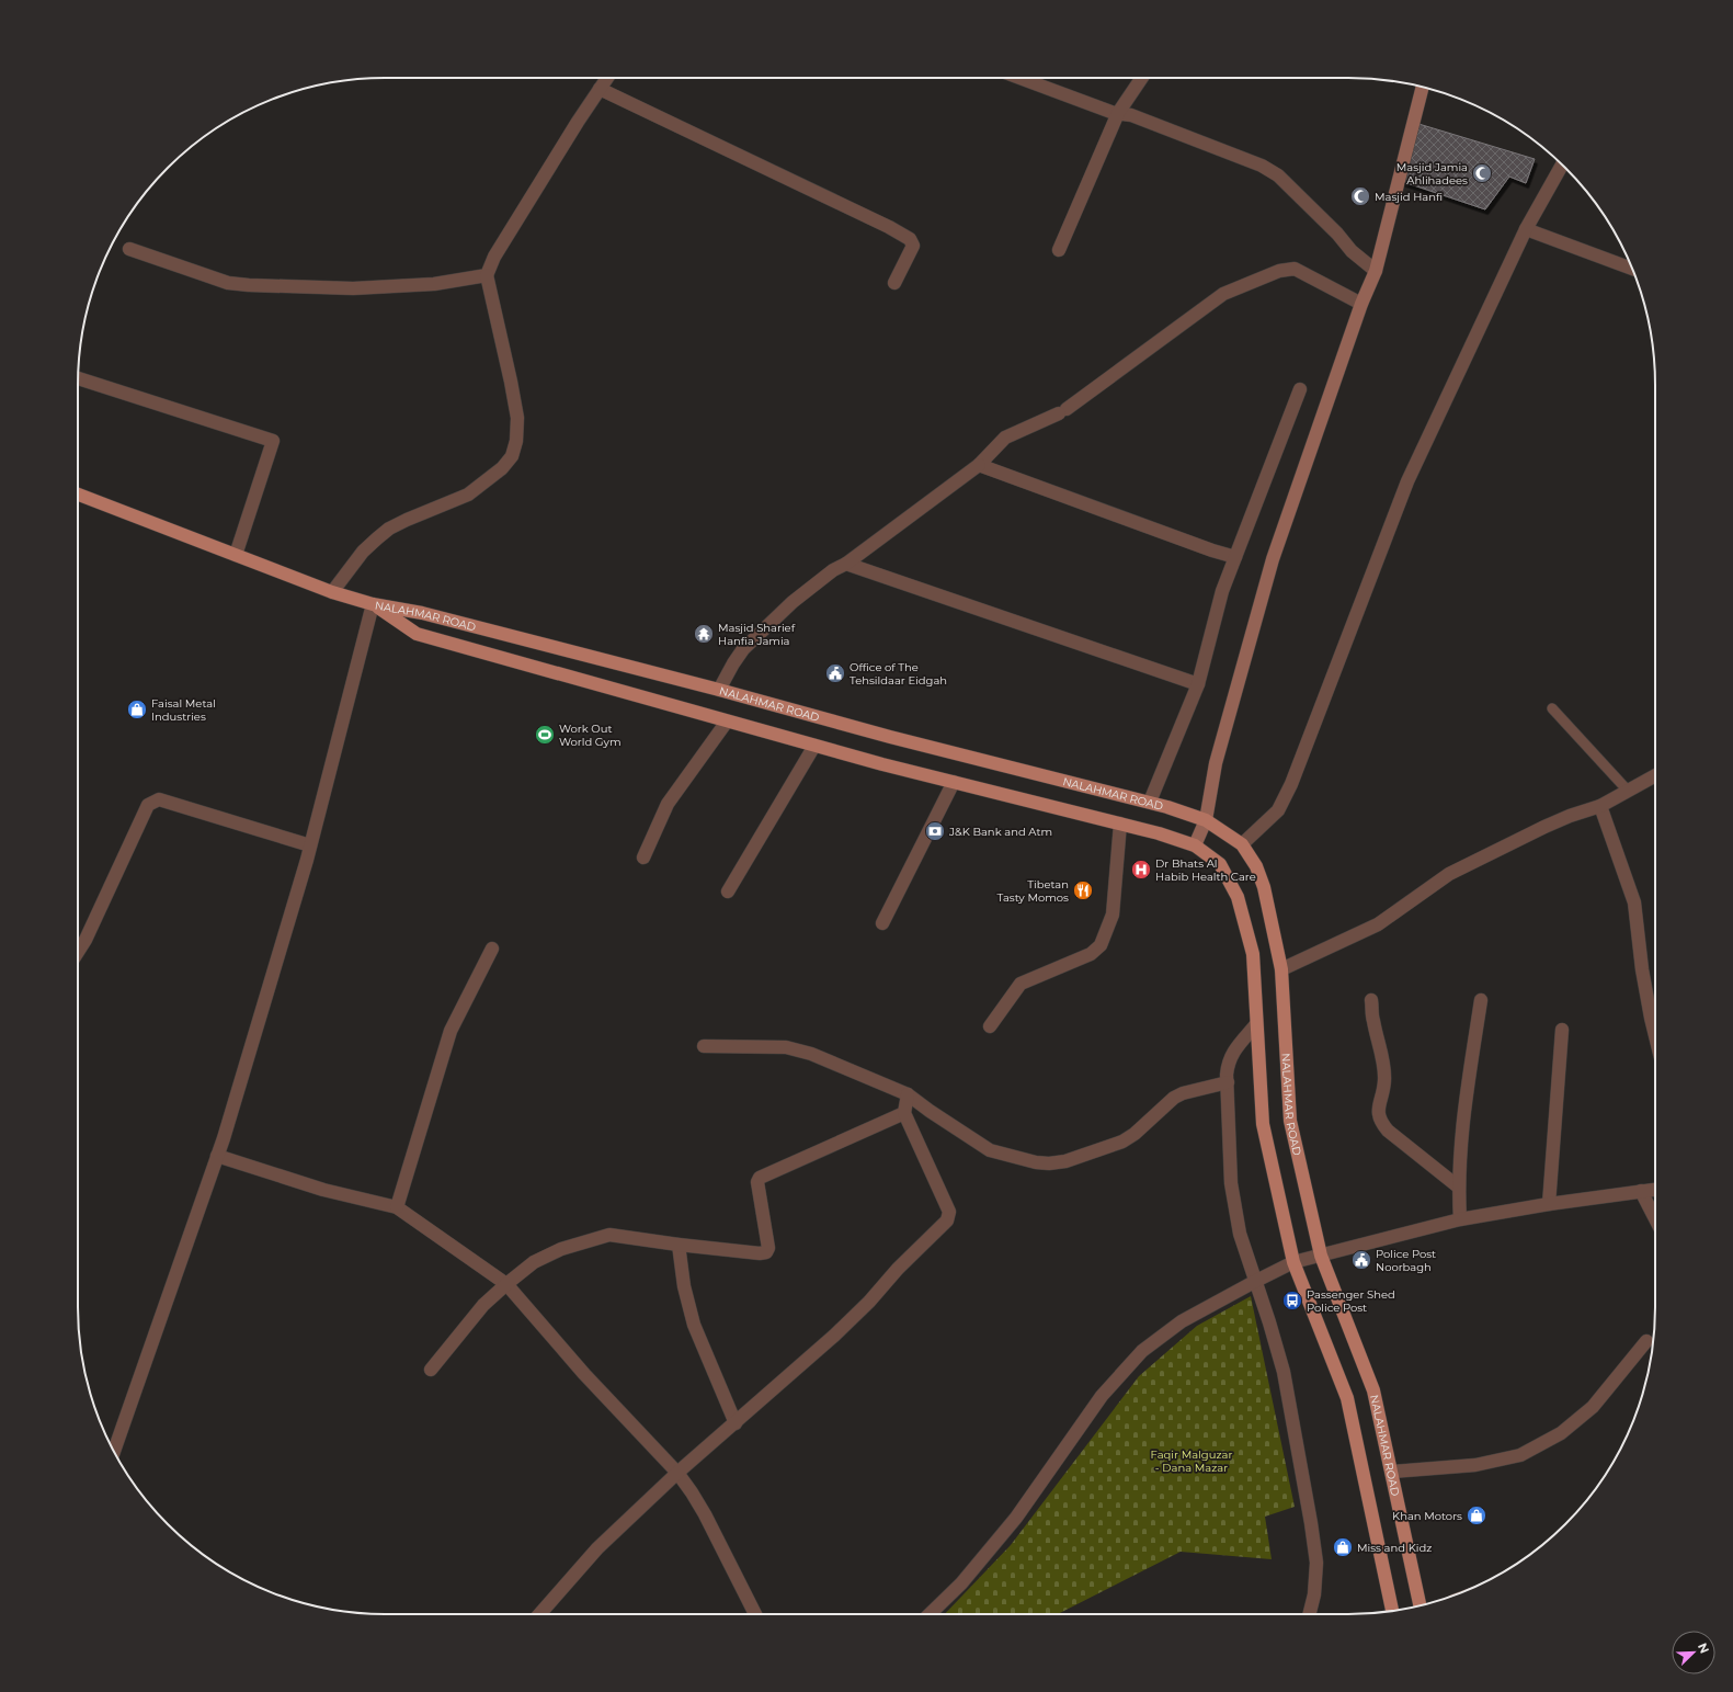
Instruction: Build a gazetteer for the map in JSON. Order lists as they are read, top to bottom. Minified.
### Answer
{"streets":{"main road":["NALAHMAR ROAD"]},"parks":["Faqir Malguzar - Dana Mazar"],"places":{"mosque":["Masjid Jamia Ahlihadees","Masjid Hanfi"],"temple":["Masjid Sharief Hanfia Jamia"],"public building":["Office of The Tehsildaar Eidgah","Police Post Noorbagh"],"shop":["Faisal Metal Industries","Khan Motors","Miss and Kidz"],"sports":["Work Out World Gym"],"bank":["J&K Bank and Atm"],"hospital":["Dr Bhats Al Habib Health Care"],"restaurant":["Tibetan Tasty Momos"],"bus stop":["Passenger Shed Police Post"]},"north":"top right"}
